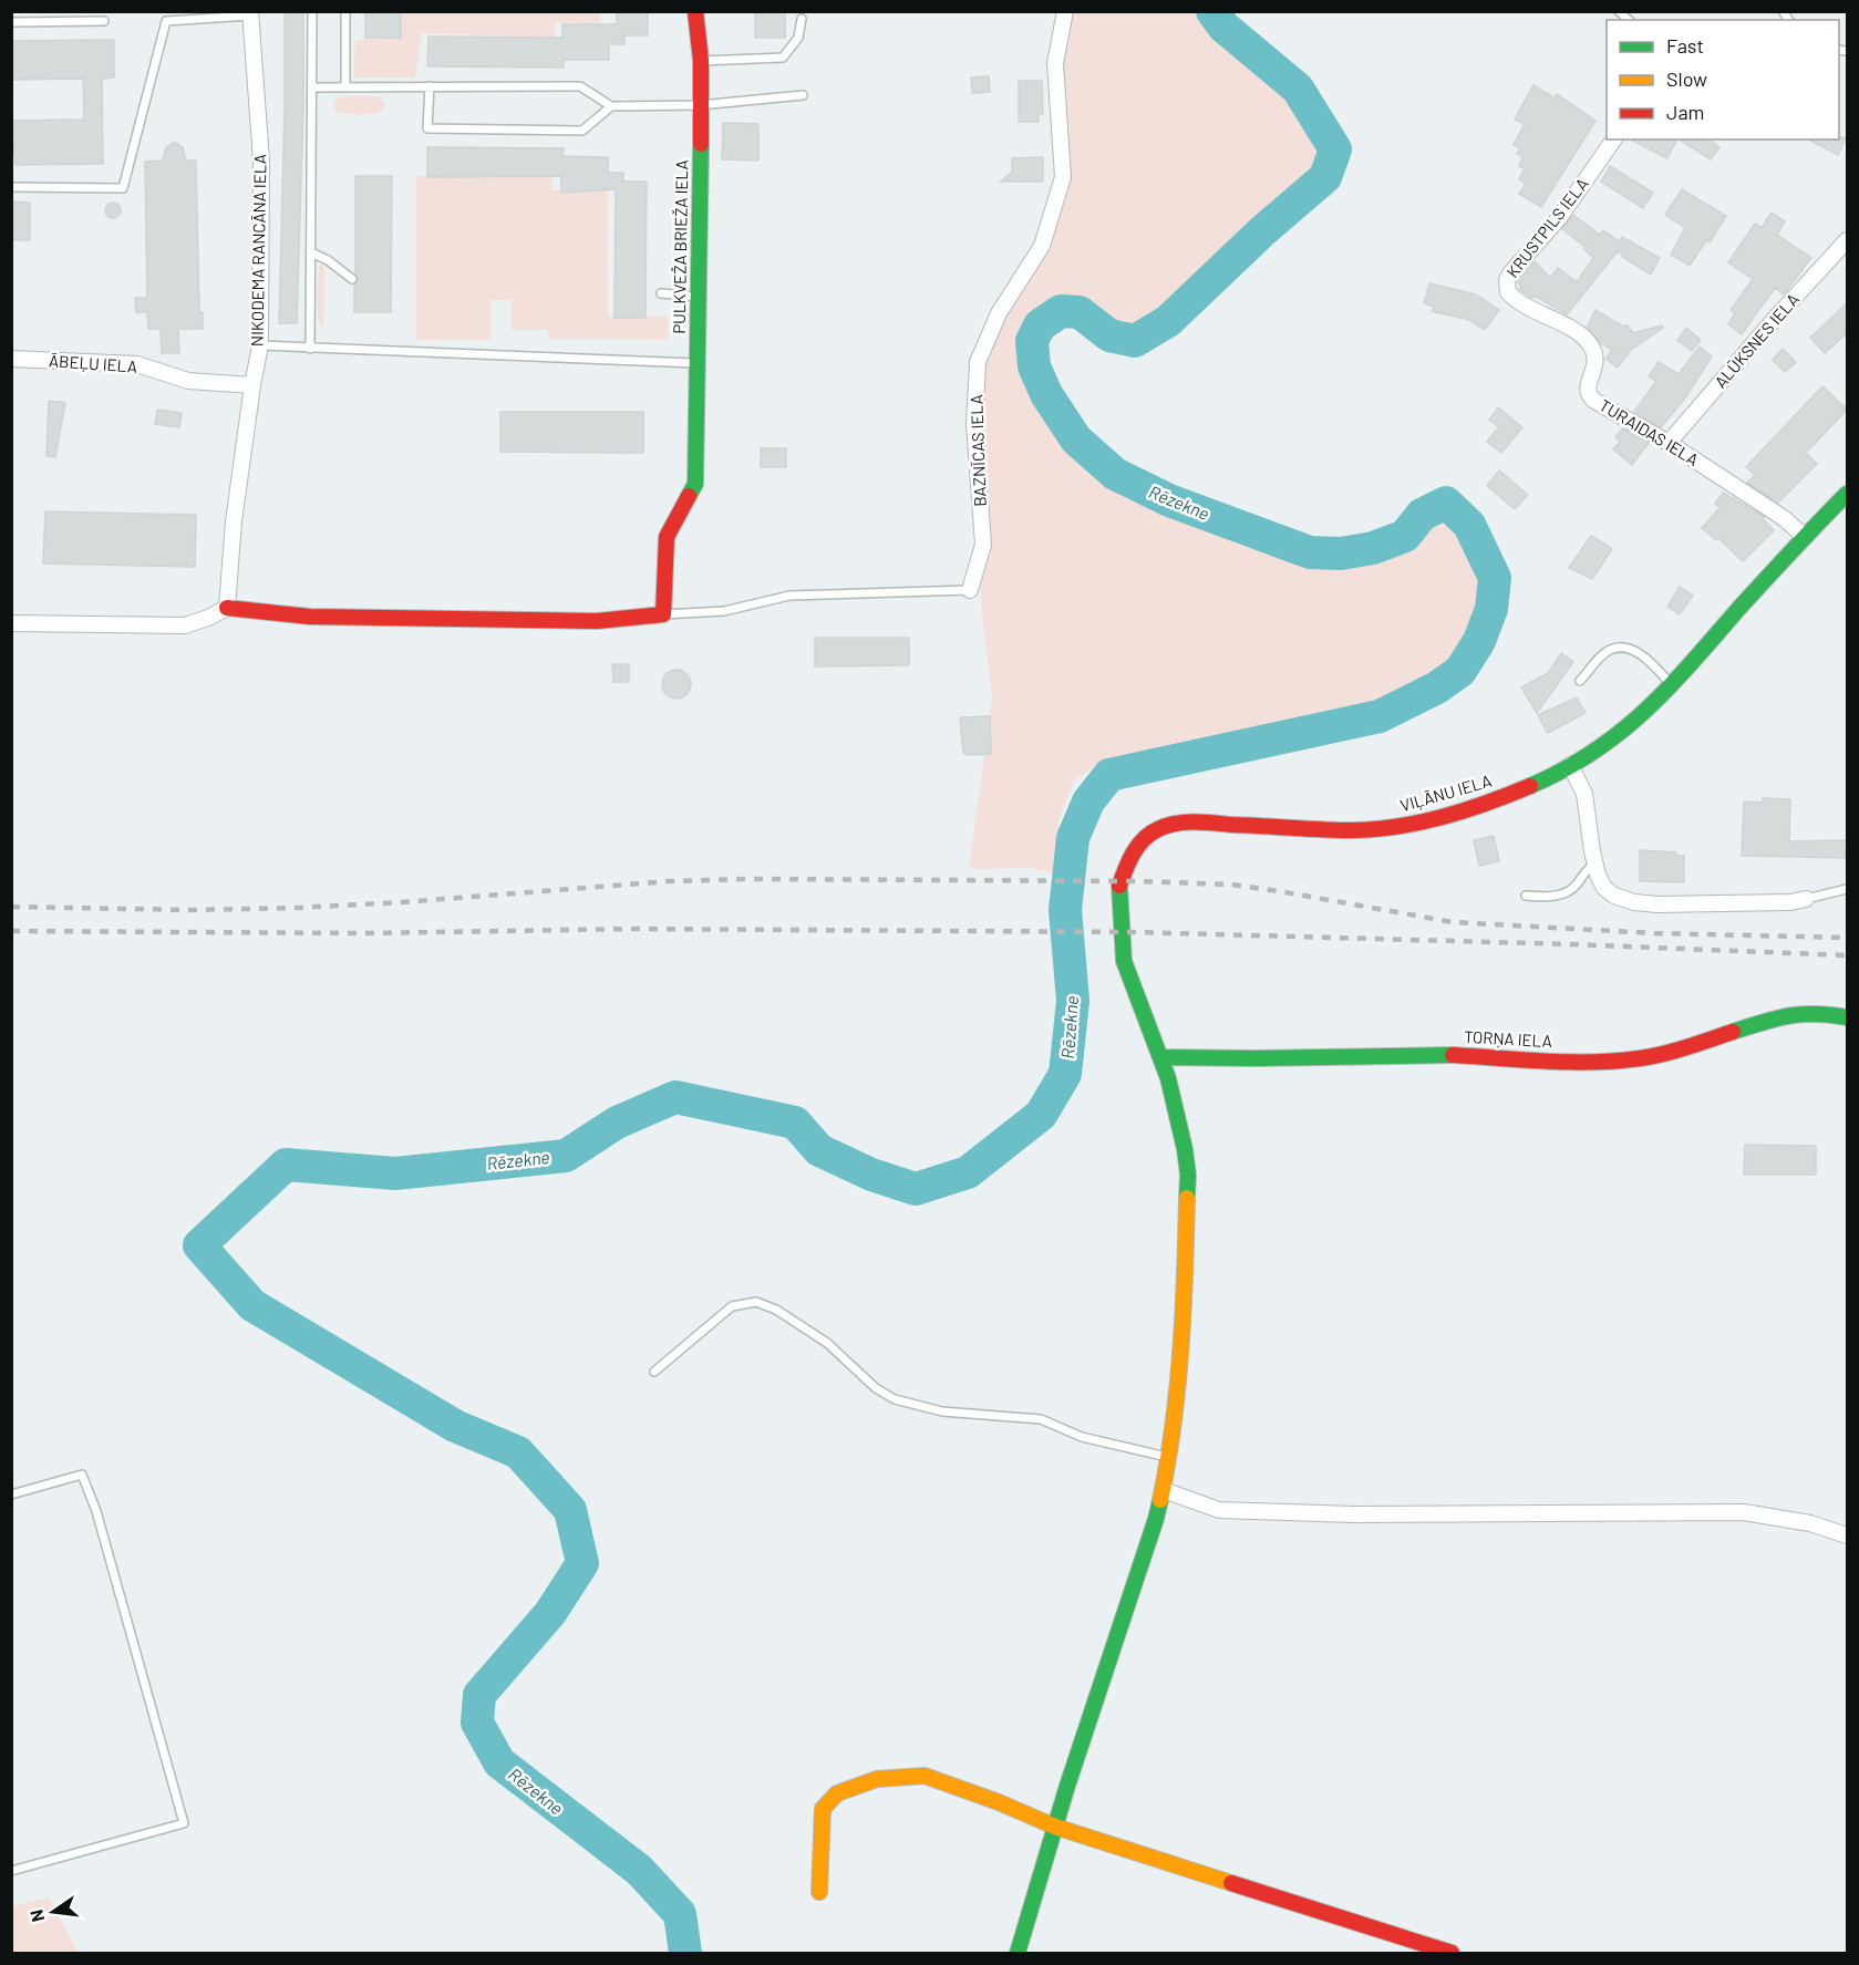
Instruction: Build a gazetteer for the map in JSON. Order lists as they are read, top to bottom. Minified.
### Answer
{"streets":{"street":["KRUSTPILS IELA","PULKVEŽA BRIEŽA IELA","NIKODEMA RANCĀNA IELA","ALŪKSNES IELA","ĀBEĻU IELA","TURAIDAS IELA","BAZNĪCAS IELA","VIĻĀNU IELA","TORŅA IELA"]},"crossings":[["KRUSTPILS IELA","TURAIDAS IELA"],["NIKODEMA RANCĀNA IELA","ĀBEĻU IELA"],["ALŪKSNES IELA","TURAIDAS IELA"],["TURAIDAS IELA","VIĻĀNU IELA"],["VIĻĀNU IELA","TORŅA IELA"]],"water":["Rēzekne"],"legend":["Fast","Slow","Jam"],"north":"left"}
